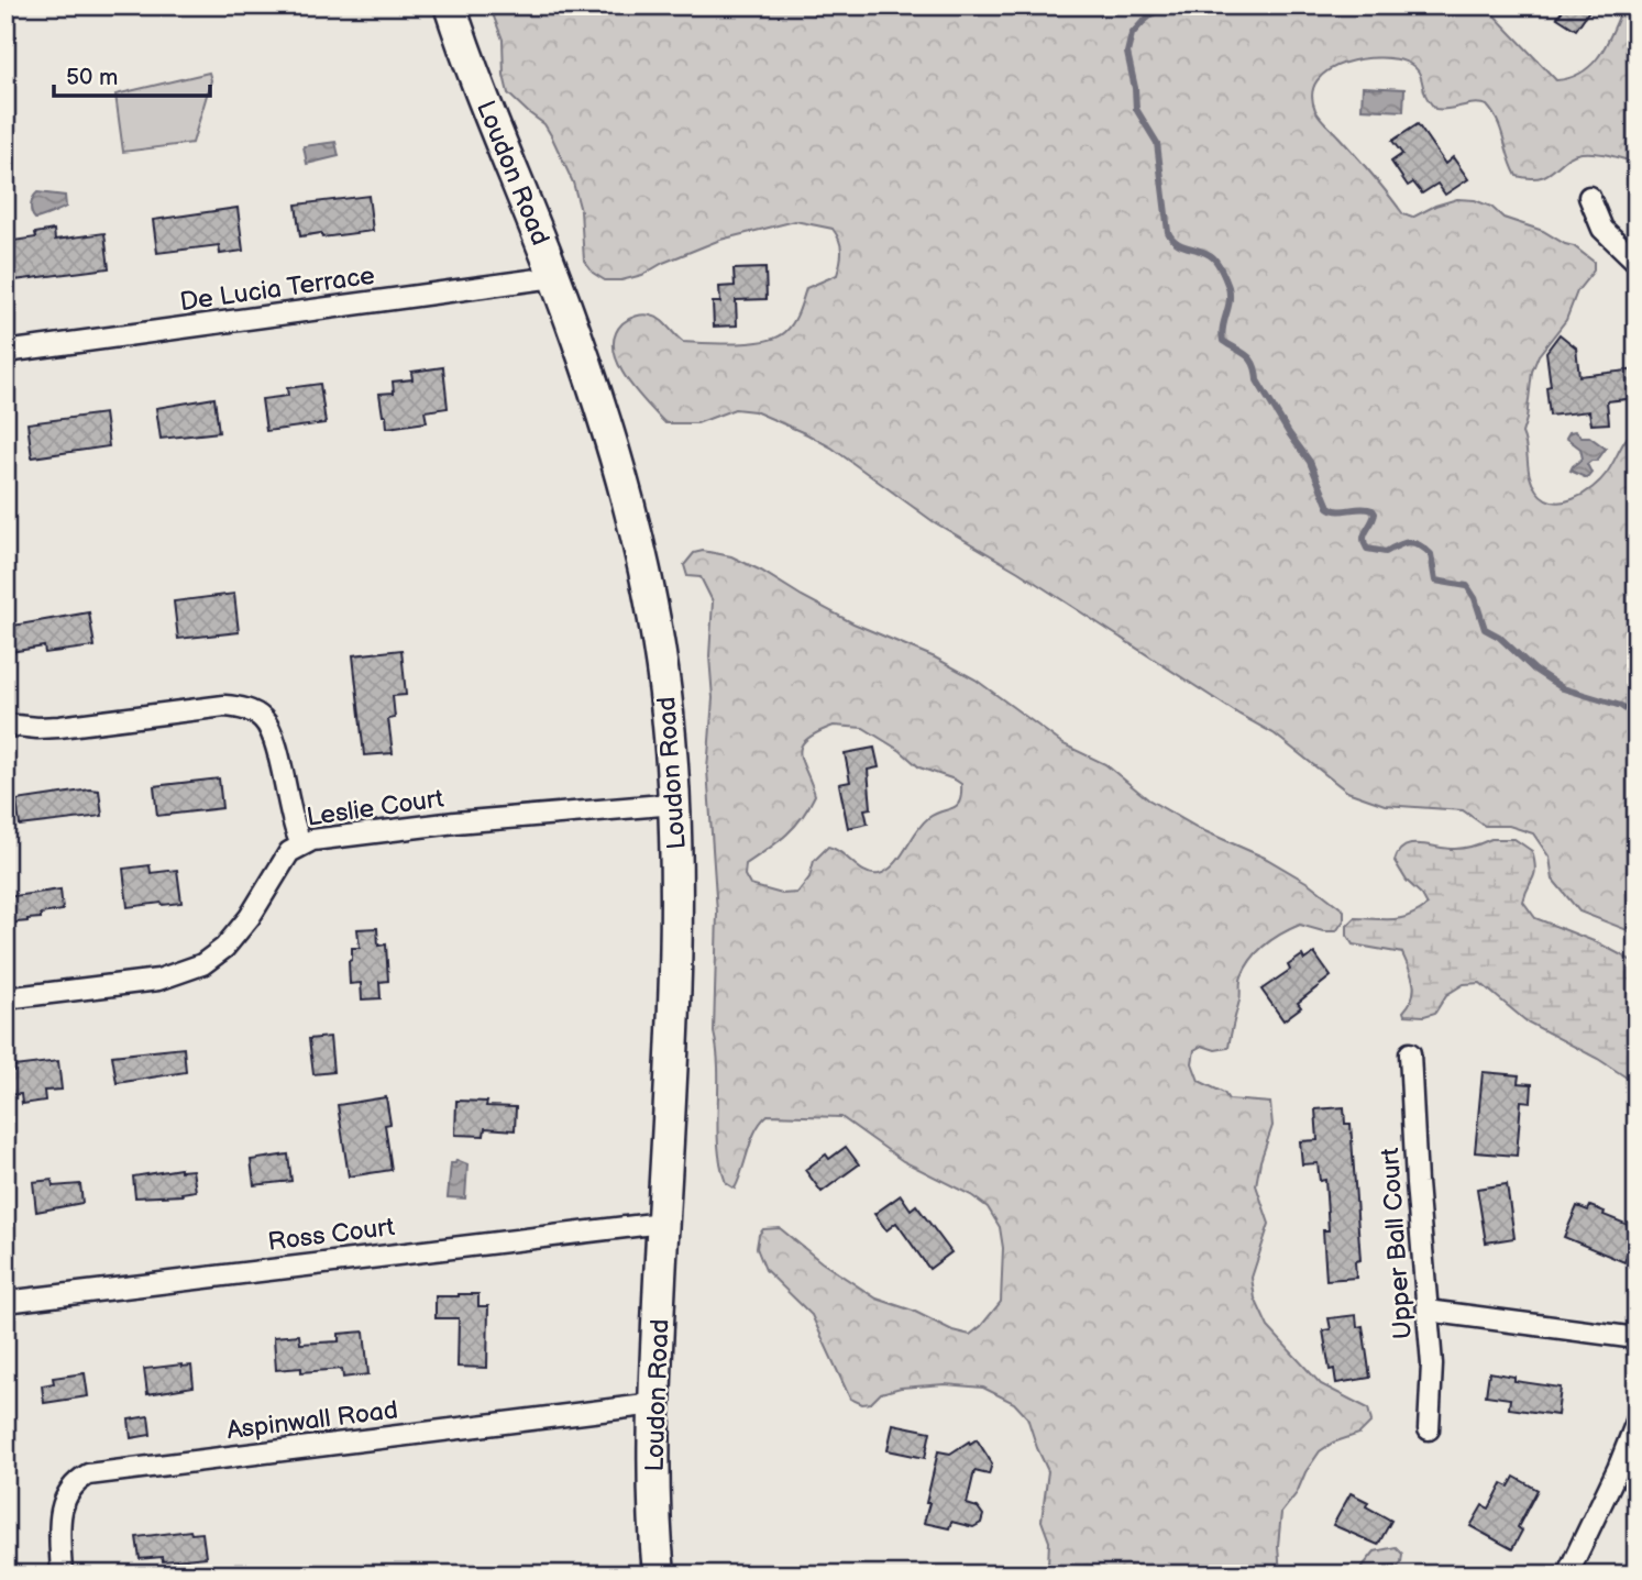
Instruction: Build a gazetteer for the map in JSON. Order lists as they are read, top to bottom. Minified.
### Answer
{"streets":{"main road":["Loudon Road"],"street":["De Lucia Terrace","Leslie Court","Ross Court","Upper Ball Court","Aspinwall Road"]},"crossings":[["Loudon Road","De Lucia Terrace"],["Loudon Road","Leslie Court"],["Loudon Road","Ross Court"],["Loudon Road","Aspinwall Road"]],"scale_bar":"50 m"}
